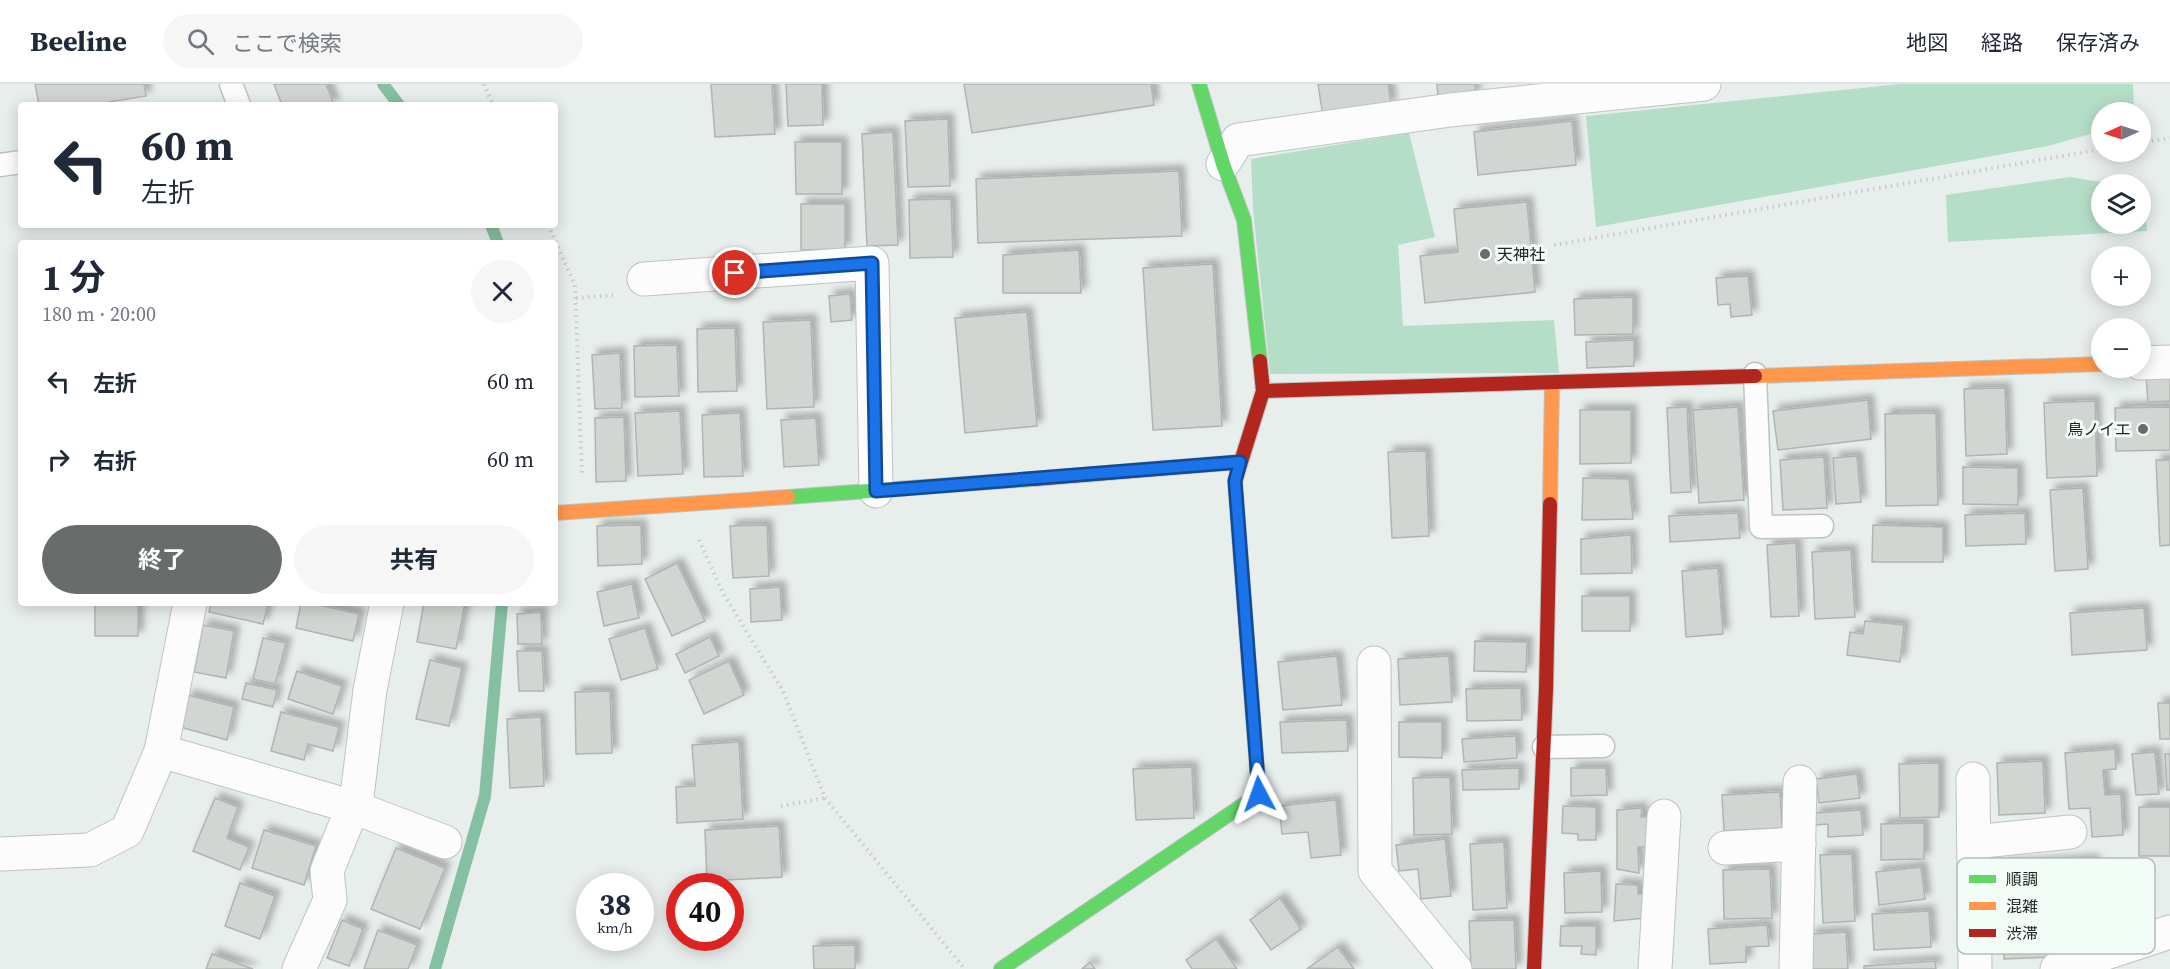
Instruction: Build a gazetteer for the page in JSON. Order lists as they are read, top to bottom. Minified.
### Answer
{"places":["天神社","鳥ノイエ"],"legend":["順調","混雑","渋滞"],"north":"left","page":{"header":"Beeline","search":"ここで検索","nav":["地図","経路","保存済み"],"map_buttons":["+","−"],"turn":["60 m","左折"],"heading":["1 分","180 m · 20:00"],"list":[{"name":"左折","value":"60 m"},{"name":"右折","value":"60 m"}],"buttons":["終了","共有"],"speed":"38 km/h","limit":"40"}}
